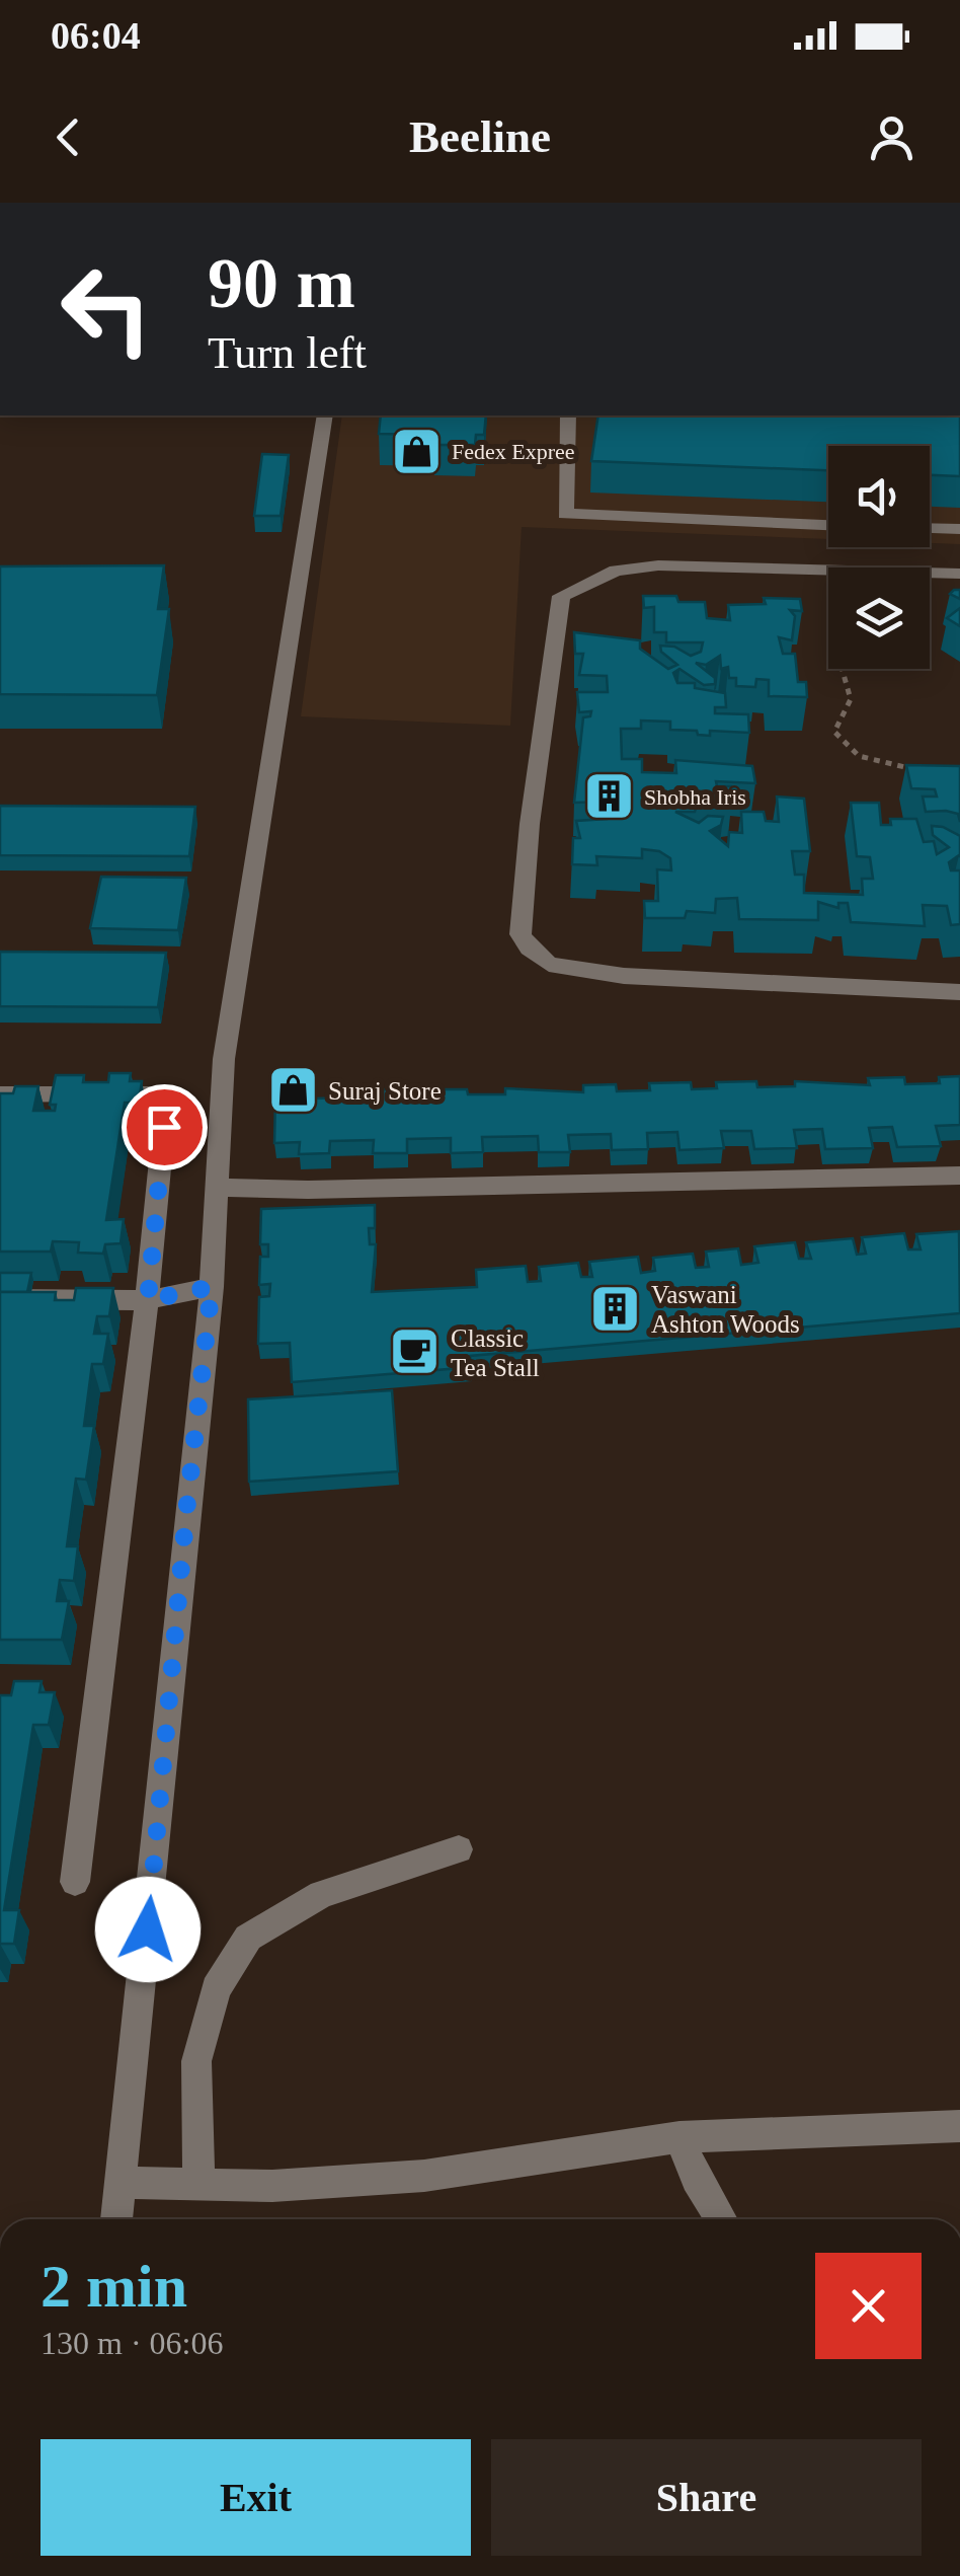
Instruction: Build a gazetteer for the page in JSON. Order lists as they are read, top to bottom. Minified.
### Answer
{"places":{"shop":["Fedex Expree","Suraj Store"],"building":["Shobha Iris","Vaswani Ashton Woods"],"cafe":["Classic Tea Stall"]},"page":{"status":"06:04","header":"Beeline","turn":["90 m","Turn left"],"heading":["2 min","130 m · 06:06"],"buttons":["Exit","Share"]}}
